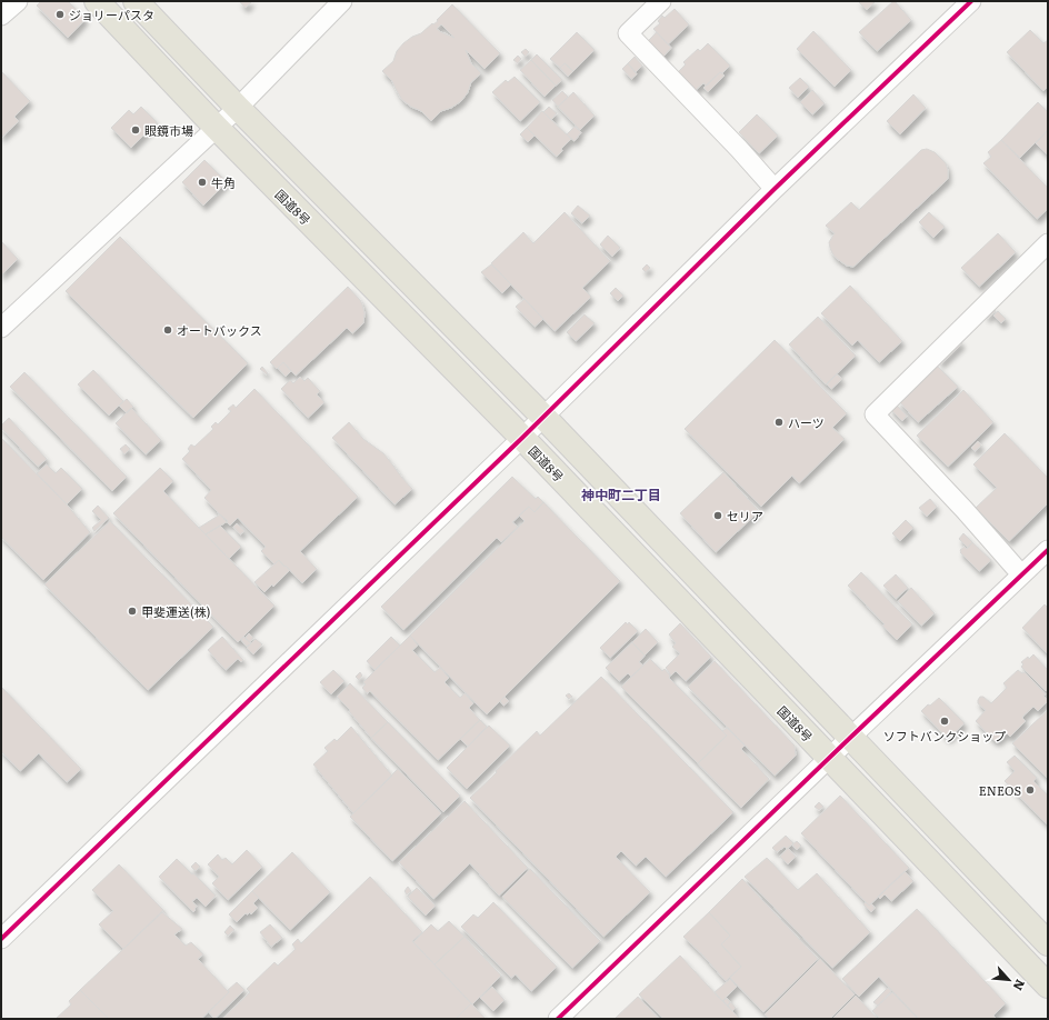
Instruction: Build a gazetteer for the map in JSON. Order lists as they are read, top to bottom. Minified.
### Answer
{"streets":{"highway":["国道8号"]},"districts":["神中町二丁目"],"places":["ジョリーパスタ","眼鏡市場","牛角","オートバックス","ハーツ","セリア","甲斐運送(株)","ソフトバンクショップ","ENEOS"],"north":"bottom right"}
